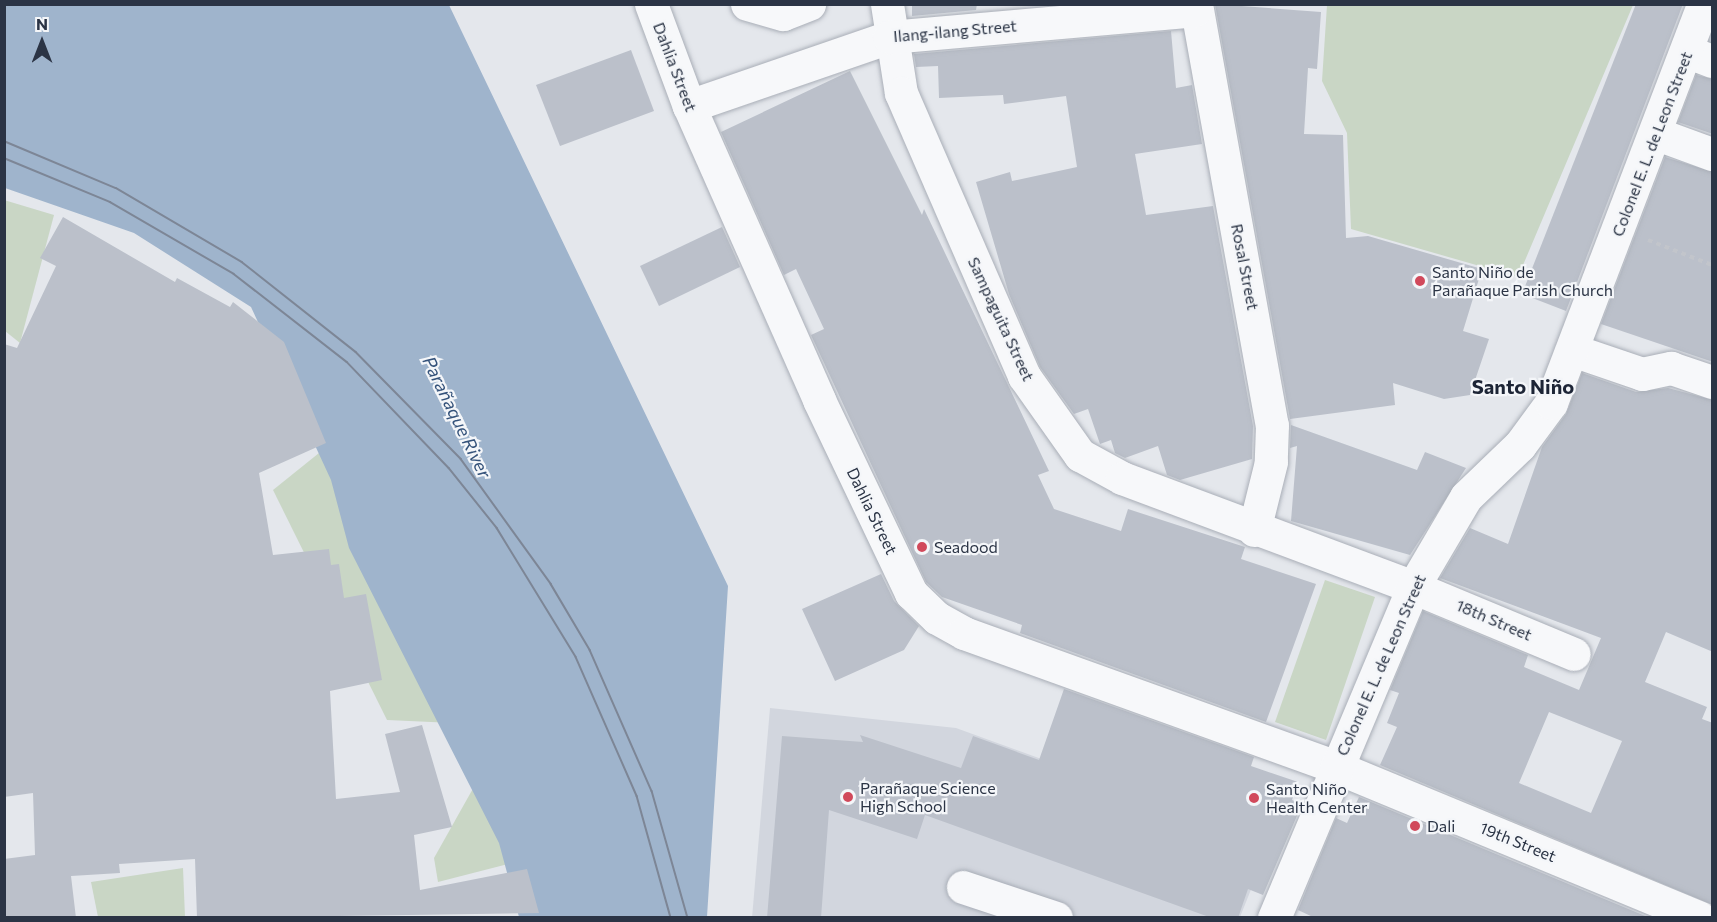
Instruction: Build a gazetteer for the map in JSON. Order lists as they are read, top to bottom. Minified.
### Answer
{"streets":{"street":["Ilang-ilang Street","Dahlia Street","Colonel E. L. de Leon Street","Rosal Street","Sampaguita Street","18th Street","19th Street"]},"crossings":[["Ilang-ilang Street","Dahlia Street"],["Ilang-ilang Street","Rosal Street"],["Ilang-ilang Street","Sampaguita Street"],["Dahlia Street","Colonel E. L. de Leon Street"],["Dahlia Street","19th Street"],["Colonel E. L. de Leon Street","Sampaguita Street"],["Colonel E. L. de Leon Street","18th Street"],["Colonel E. L. de Leon Street","19th Street"],["Rosal Street","Sampaguita Street"],["Sampaguita Street","18th Street"]],"districts":["Santo Niño"],"water":["Parañaque River"],"places":["Santo Niño de Parañaque Parish Church","Seadood","Parañaque Science High School","Santo Niño Health Center","Dali"],"north":"top"}
